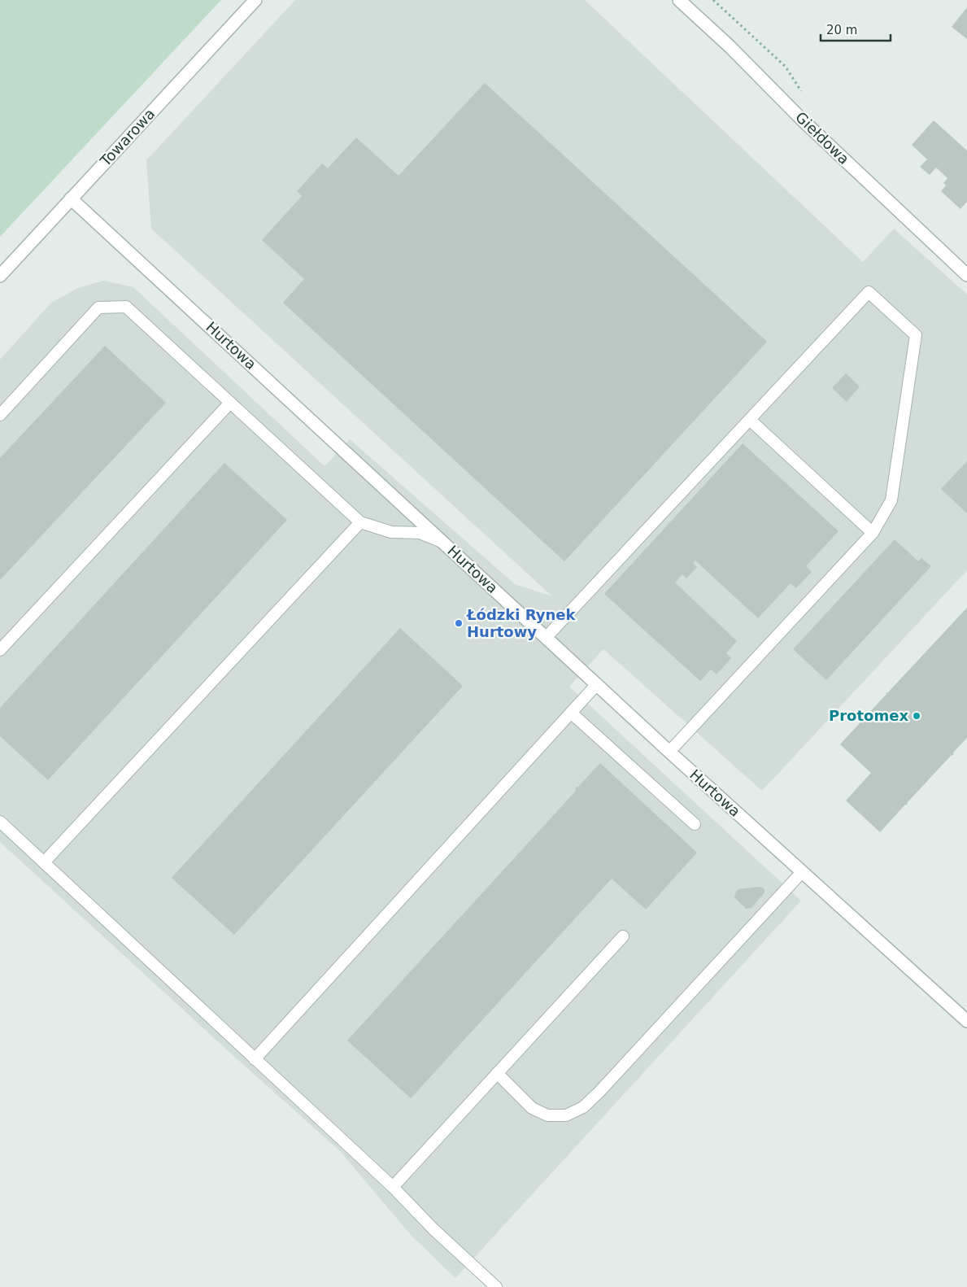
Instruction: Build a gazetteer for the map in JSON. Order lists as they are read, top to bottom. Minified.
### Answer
{"streets":{"street":["Towarowa","Giełdowa","Hurtowa"]},"crossings":[["Towarowa","Hurtowa"]],"places":["Łódzki Rynek Hurtowy","Protomex"],"scale_bar":"20 m"}
